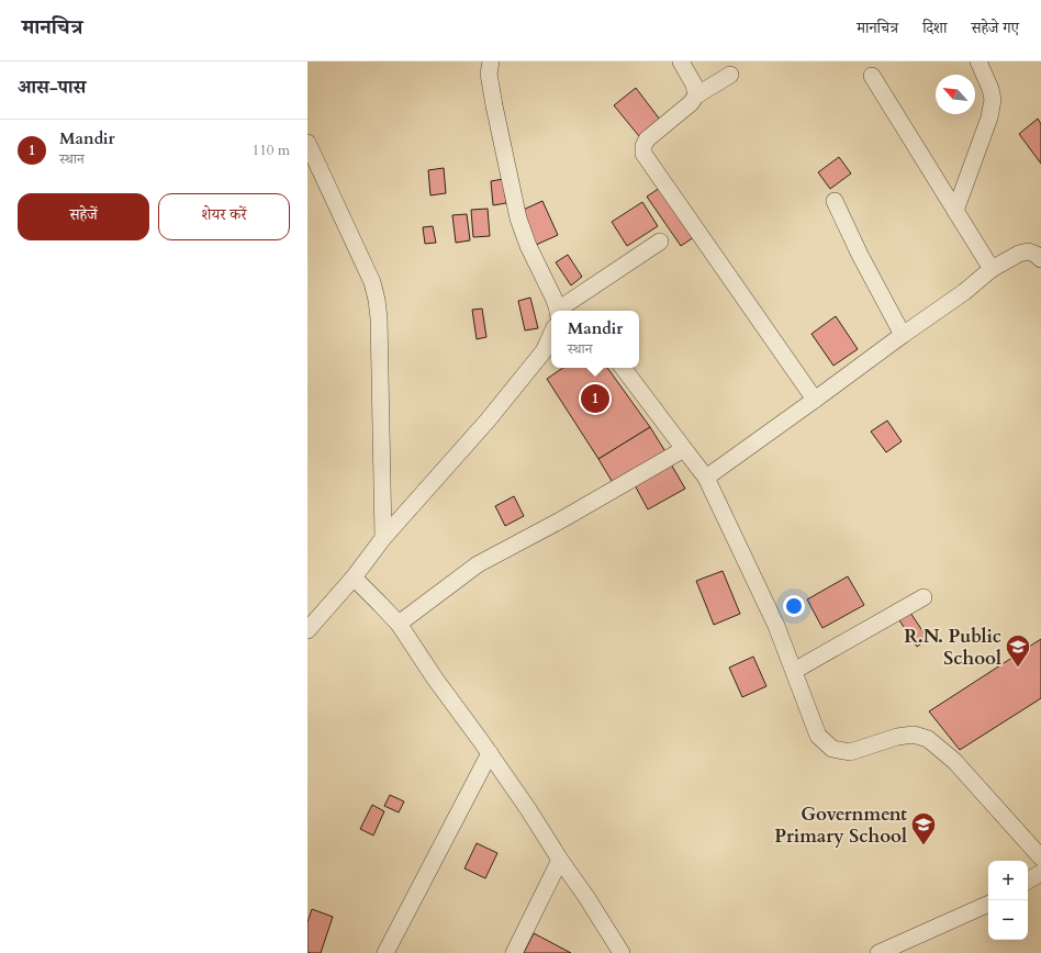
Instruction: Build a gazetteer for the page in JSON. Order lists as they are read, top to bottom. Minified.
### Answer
{"places":{"school or university":["R.N. Public School","Government Primary School"]},"north":"top left","page":{"header":"मानचित्र","nav":["मानचित्र","दिशा","सहेजे गए"],"heading":"आस-पास","list":[{"mark":"1","name":"Mandir","note":"स्थान","value":"110 m"}],"buttons":["सहेजें","शेयर करें"],"popup":["Mandir","स्थान"],"pins":"1","map_buttons":["+","−"]}}
